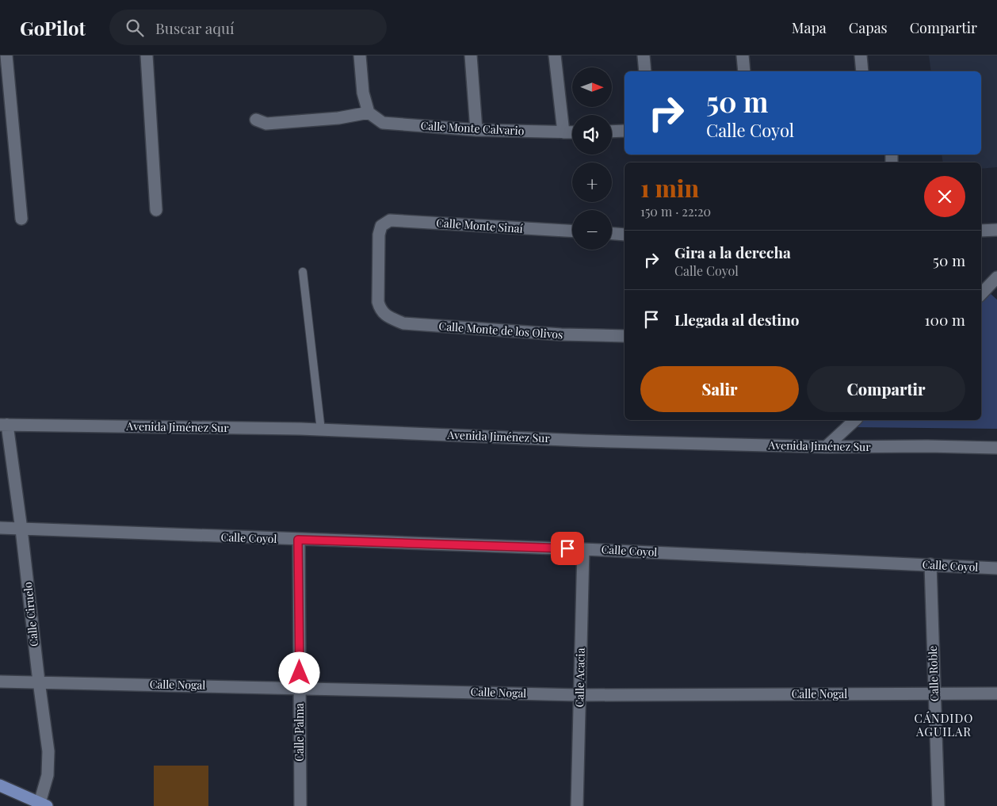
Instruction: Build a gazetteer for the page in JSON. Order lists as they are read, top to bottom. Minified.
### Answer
{"streets":{"street":["Calle Monte Calvario","Calle Monte Sinaí","Calle Monte de los Olivos","Avenida Jiménez Sur","Calle Coyol","Calle Ciruelo","Calle Roble","Calle Acacia","Calle Nogal","Calle Palma"]},"crossings":[["Calle Monte Sinaí","Calle Monte de los Olivos"],["Avenida Jiménez Sur","Calle Ciruelo"],["Calle Coyol","Calle Ciruelo"],["Calle Coyol","Calle Roble"],["Calle Coyol","Calle Acacia"],["Calle Coyol","Calle Palma"],["Calle Ciruelo","Calle Nogal"],["Calle Roble","Calle Nogal"],["Calle Acacia","Calle Nogal"],["Calle Nogal","Calle Palma"]],"districts":["CÁNDIDO AGUILAR"],"north":"right","page":{"header":"GoPilot","search":"Buscar aquí","nav":["Mapa","Capas","Compartir"],"map_buttons":["+","−"],"turn":["50 m","Calle Coyol"],"heading":["1 min","150 m · 22:20"],"list":[{"name":"Gira a la derecha","note":"Calle Coyol","value":"50 m"},{"name":"Llegada al destino","value":"100 m"}],"buttons":["Salir","Compartir"]}}
